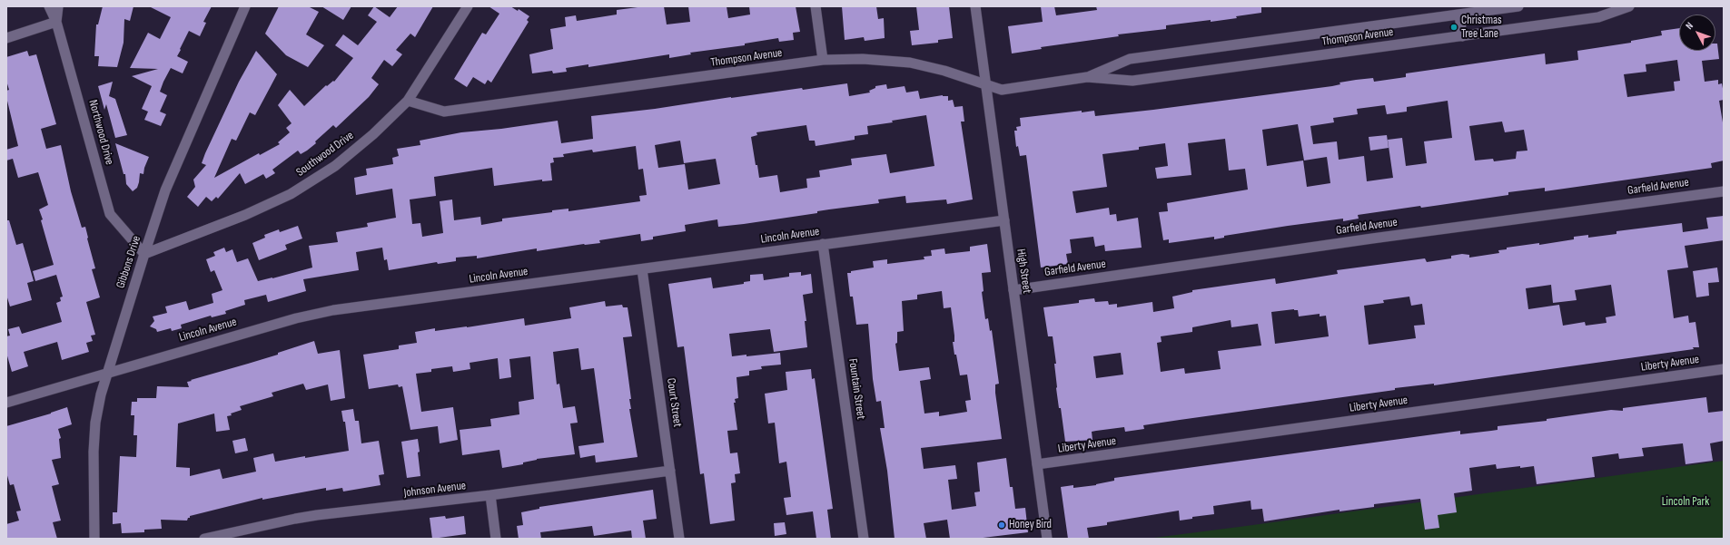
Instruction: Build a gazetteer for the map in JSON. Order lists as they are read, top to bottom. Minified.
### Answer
{"streets":{"street":["Thompson Avenue","Northwood Drive","Southwood Drive","Garfield Avenue","Lincoln Avenue","Gibbons Drive","High Street","Liberty Avenue","Fountain Street","Court Street","Johnson Avenue"]},"crossings":[["Thompson Avenue","Southwood Drive"],["Thompson Avenue","High Street"],["Northwood Drive","Southwood Drive"],["Northwood Drive","Gibbons Drive"],["Southwood Drive","Gibbons Drive"],["Garfield Avenue","High Street"],["Lincoln Avenue","Gibbons Drive"],["Lincoln Avenue","High Street"],["Lincoln Avenue","Fountain Street"],["Lincoln Avenue","Court Street"],["High Street","Liberty Avenue"],["Court Street","Johnson Avenue"]],"parks":["Lincoln Park"],"places":["Christmas Tree Lane","Honey Bird"],"north":"top left"}
